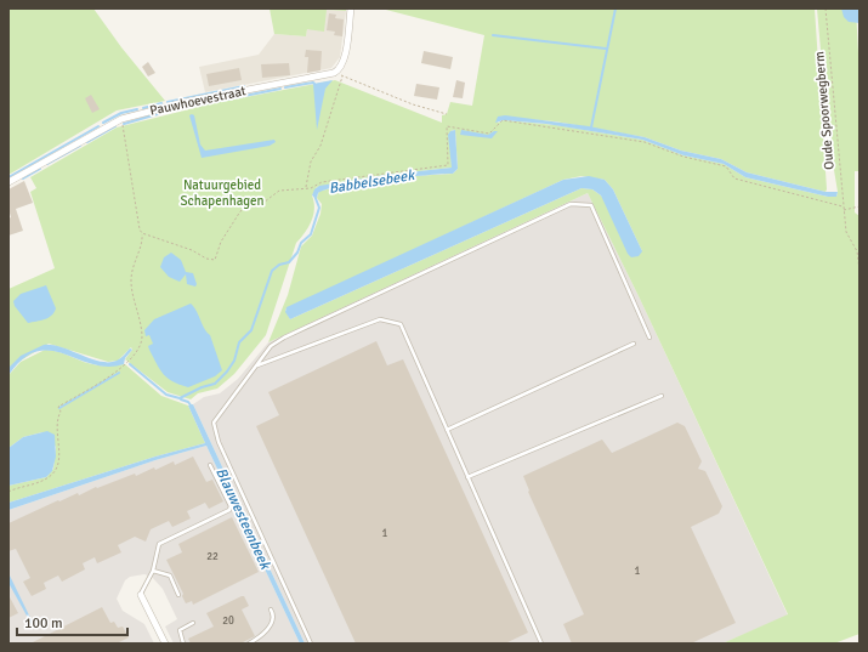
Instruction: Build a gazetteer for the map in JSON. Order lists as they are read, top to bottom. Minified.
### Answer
{"streets":{"street":["Pauwhoevestraat"],"path":["Oude Spoorwegberm"]},"water":["Babbelsebeek","Blauwesteenbeek"],"parks":["Natuurgebied Schapenhagen"],"house_numbers":["1","22","1","20"],"scale_bar":"100 m"}
